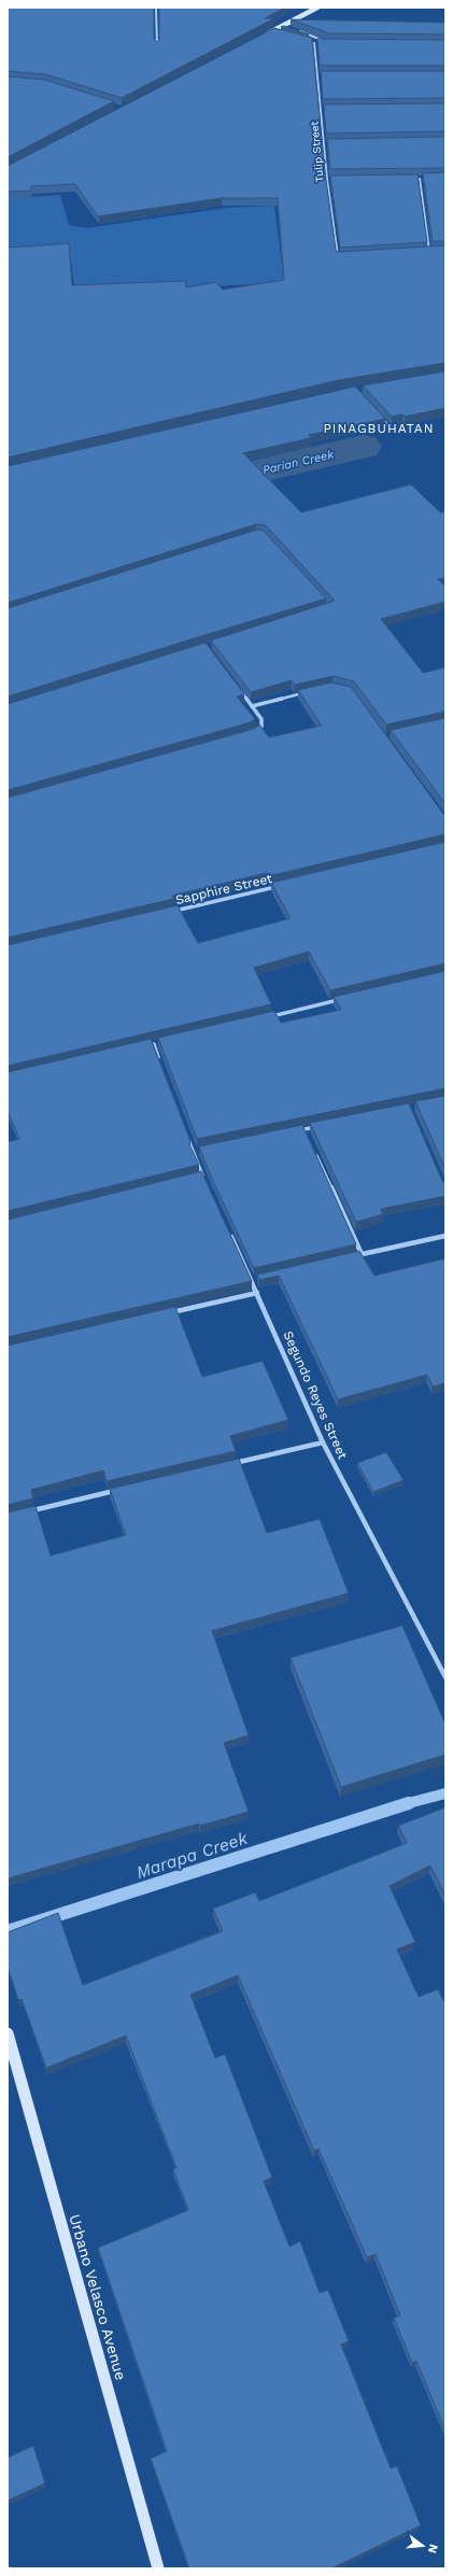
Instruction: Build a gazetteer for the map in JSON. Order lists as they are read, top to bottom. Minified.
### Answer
{"streets":{"main road":["Urbano Velasco Avenue"],"street":["Tulip Street","Sapphire Street","Segundo Reyes Street"]},"districts":["PINAGBUHATAN"],"water":["Parian Creek","Marapa Creek"],"north":"right"}
